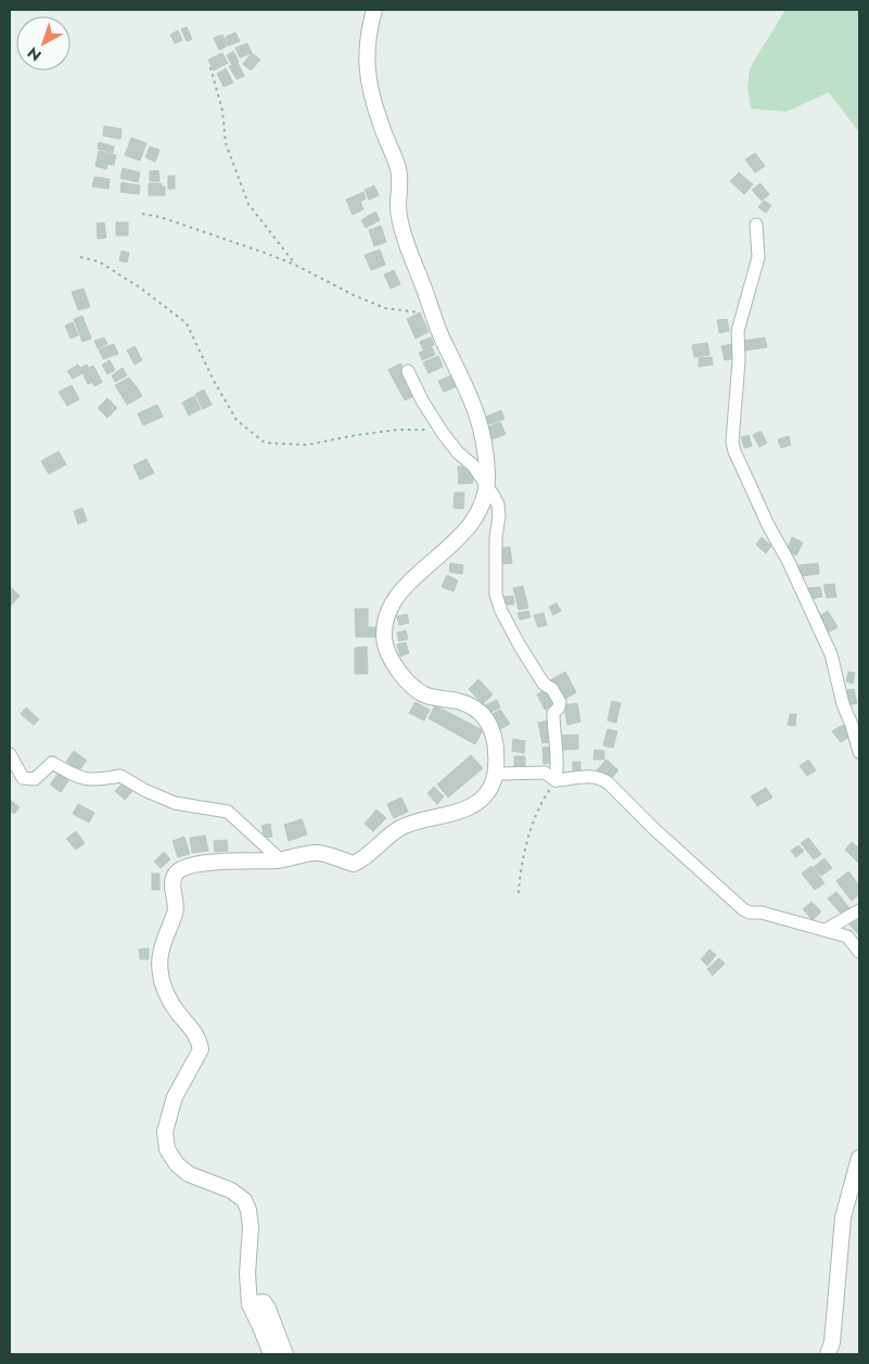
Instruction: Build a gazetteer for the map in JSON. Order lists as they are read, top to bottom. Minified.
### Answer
{"north":"bottom left"}
